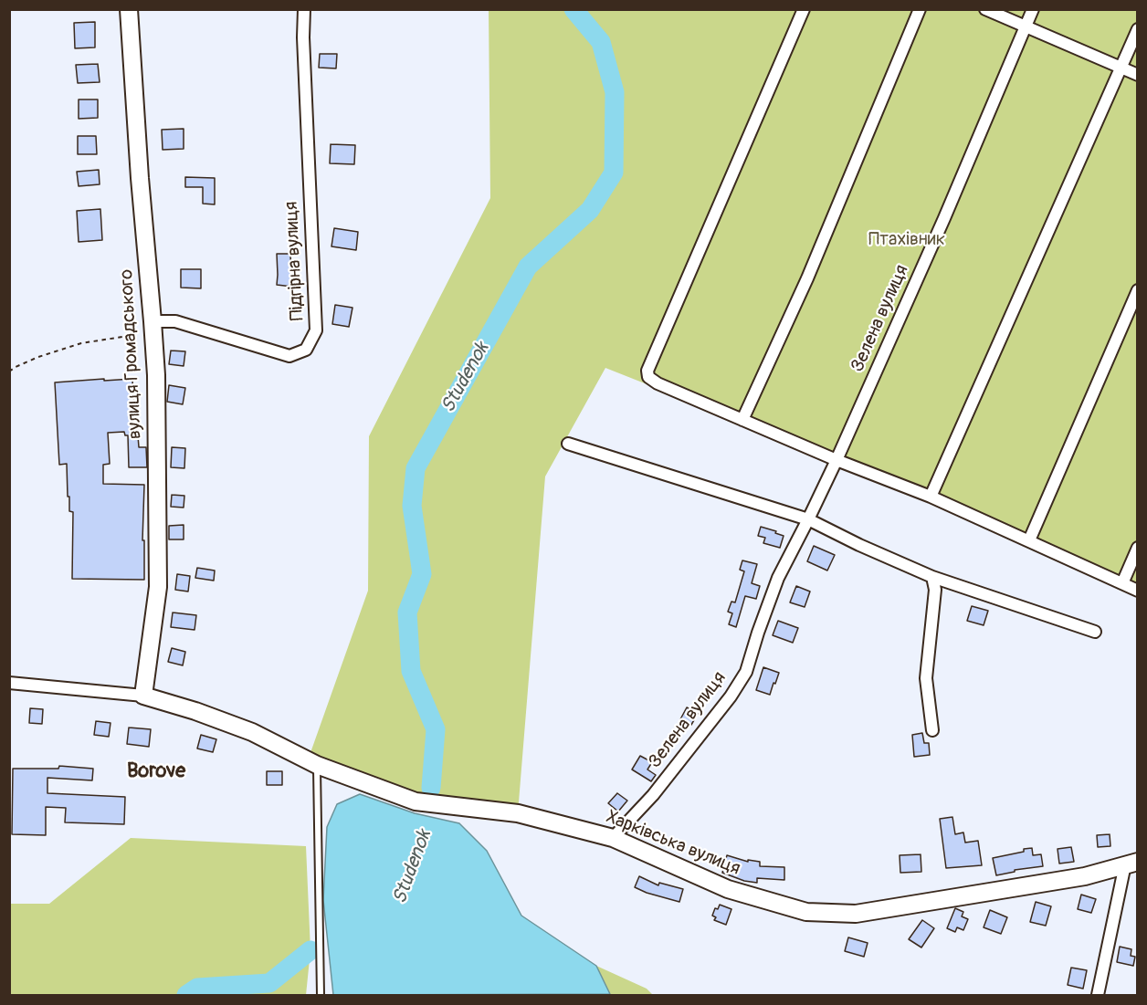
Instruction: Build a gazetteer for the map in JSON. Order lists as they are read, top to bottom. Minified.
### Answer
{"streets":{"street":["Підгірна вулиця","Зелена вулиця","вулиця Громадського","Харківська вулиця"]},"crossings":[["Підгірна вулиця","вулиця Громадського"],["Зелена вулиця","Харківська вулиця"],["вулиця Громадського","Харківська вулиця"]],"districts":["Borove"],"water":["Studenok"],"parks":["Птахівник"]}
